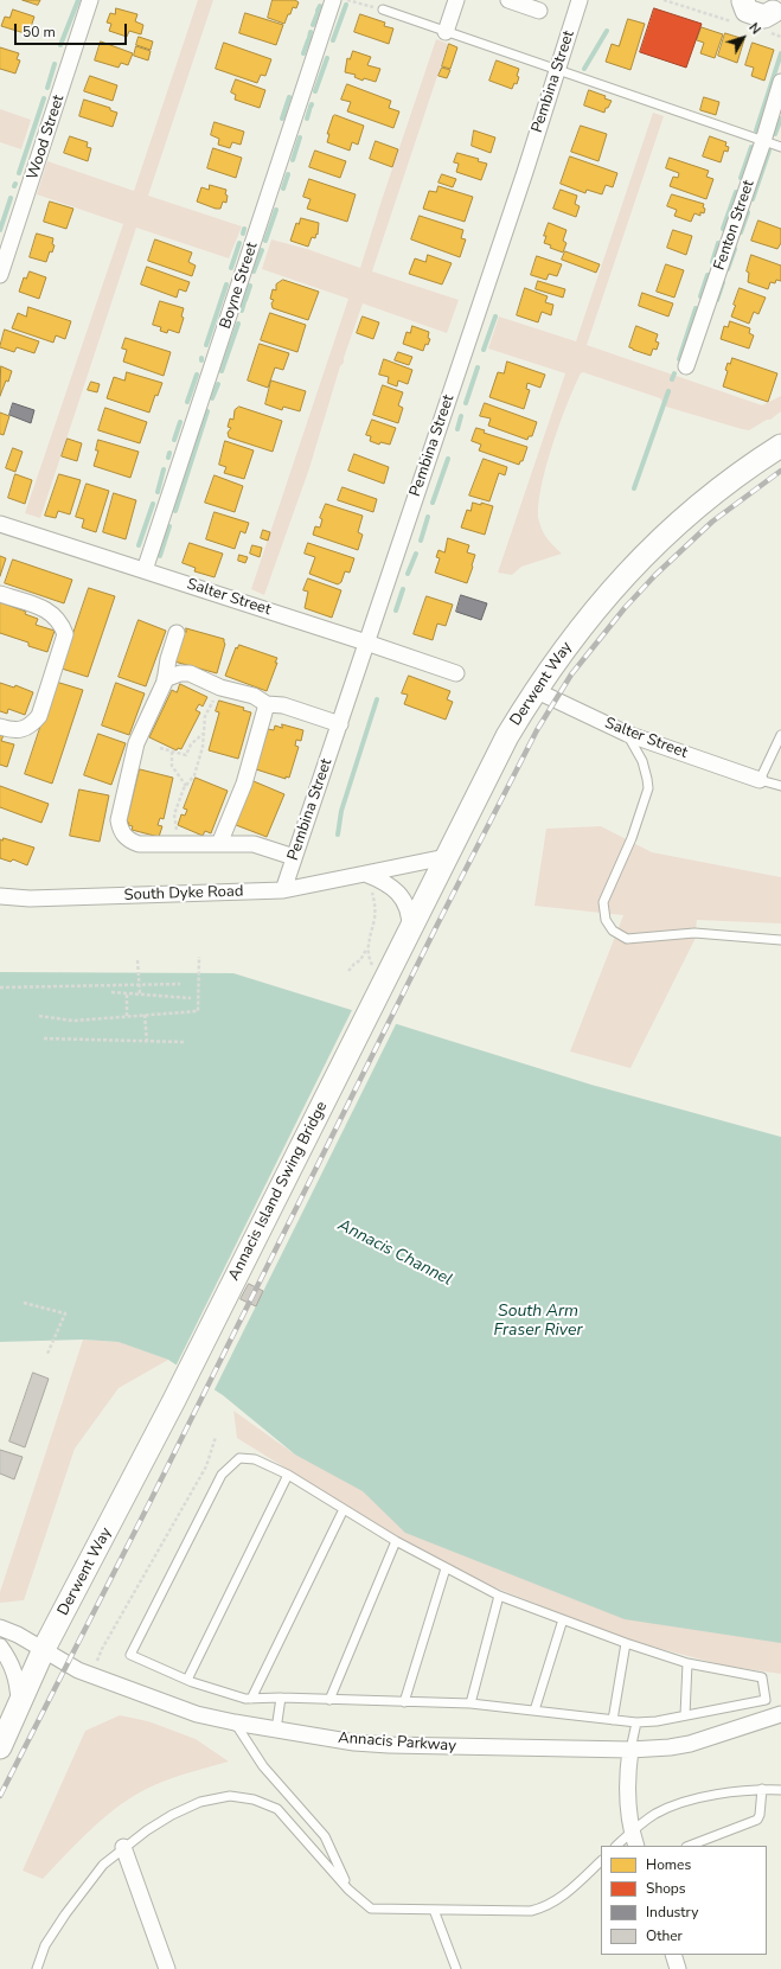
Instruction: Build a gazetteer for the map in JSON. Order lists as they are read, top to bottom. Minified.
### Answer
{"streets":{"main road":["Derwent Way","Annacis Island Swing Bridge"],"street":["Pembina Street","Wood Street","Fenton Street","Boyne Street","Salter Street","South Dyke Road","Annacis Parkway"]},"crossings":[["Pembina Street","Salter Street"],["Pembina Street","South Dyke Road"],["Boyne Street","Salter Street"],["Salter Street","Derwent Way"],["Derwent Way","South Dyke Road"],["Derwent Way","Annacis Island Swing Bridge"],["Derwent Way","Annacis Parkway"]],"water":["Annacis Channel","South Arm Fraser River"],"legend":["Homes","Shops","Industry","Other"],"scale_bar":"50 m","north":"top right"}
